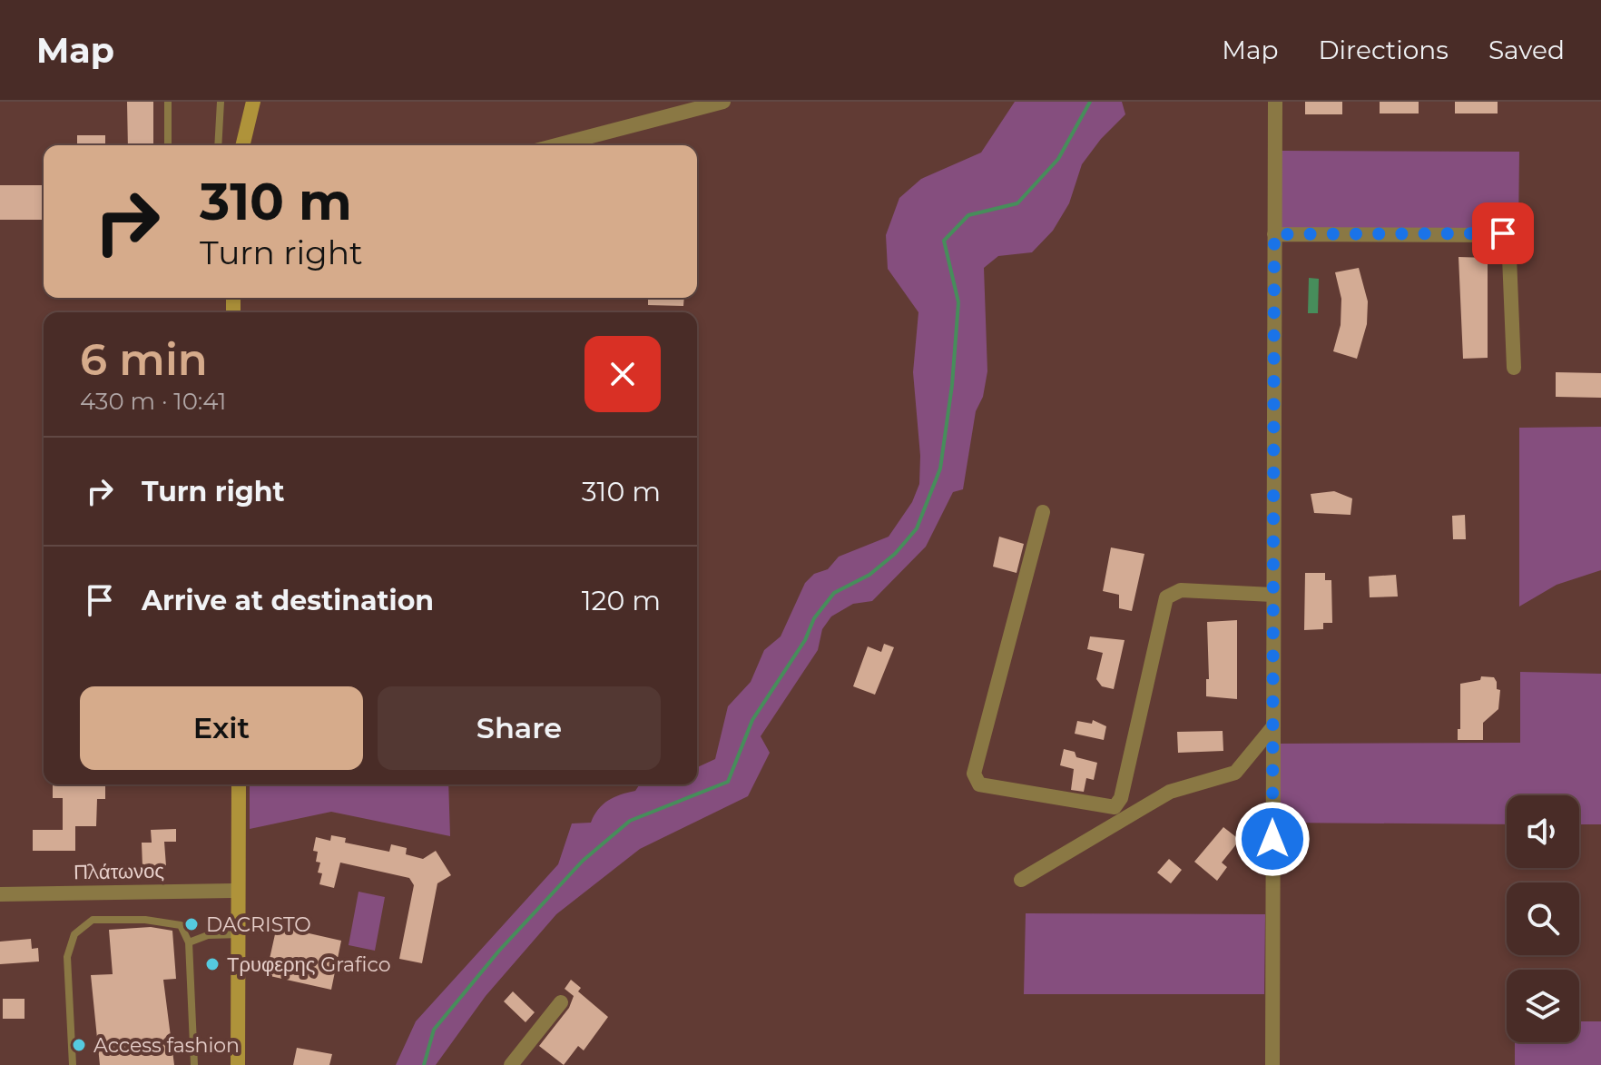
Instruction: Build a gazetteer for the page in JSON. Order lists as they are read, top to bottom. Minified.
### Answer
{"streets":{"street":["Πλάτωνος"]},"places":["DACRISTO","Τρυφερης Grafico","Access fashion"],"page":{"header":"Map","nav":["Map","Directions","Saved"],"turn":["310 m","Turn right"],"heading":["6 min","430 m · 10:41"],"list":[{"name":"Turn right","value":"310 m"},{"name":"Arrive at destination","value":"120 m"}],"buttons":["Exit","Share"]}}
